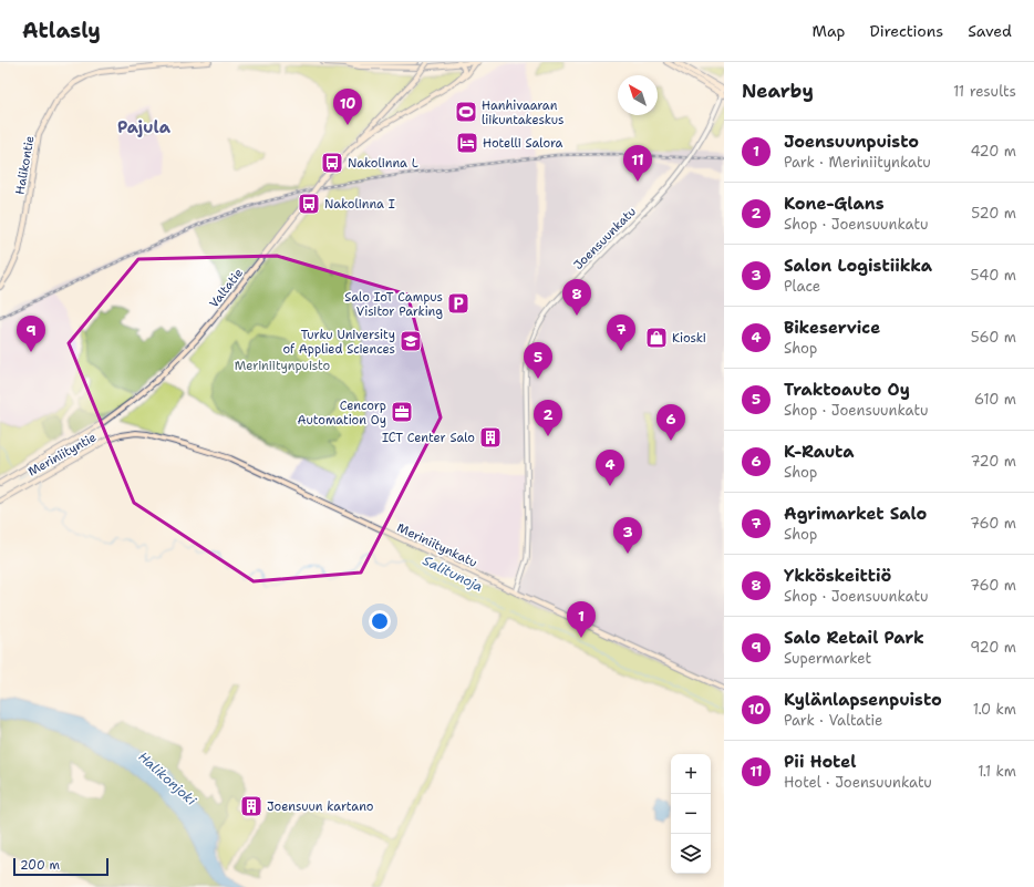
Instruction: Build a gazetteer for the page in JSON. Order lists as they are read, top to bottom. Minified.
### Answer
{"streets":{"main road":["Halikontie","Valtatie","Meriniityntie","Meriniitynkatu"],"street":["Joensuunkatu"]},"crossings":[["Joensuunkatu","Meriniitynkatu"],["Meriniityntie","Meriniitynkatu"]],"districts":["Pajula"],"water":["Salitunoja","Halikonjoki"],"parks":["Meriniitynpuisto"],"places":{"sports":["Hanhivaaran liikuntakeskus"],"hotel":["Hotelli Salora"],"bus stop":["Nakolinna L","Nakolinna I"],"parking":["Salo IoT Campus Visitor Parking"],"shop":["Kioski"],"school or university":["Turku University of Applied Sciences"],"office":["Cencorp Automation Oy"],"building":["ICT Center Salo","Joensuun kartano"]},"scale_bar":"200 m","north":"top left","page":{"header":"Atlasly","nav":["Map","Directions","Saved"],"heading":["Nearby","11 results"],"pins":["10","11","8","7","9","5","2","6","4","3","1"],"list":[{"mark":"1","name":"Joensuunpuisto","note":"Park · Meriniitynkatu","value":"420 m"},{"mark":"2","name":"Kone-Glans","note":"Shop · Joensuunkatu","value":"520 m"},{"mark":"3","name":"Salon Logistiikka","note":"Place","value":"540 m"},{"mark":"4","name":"Bikeservice","note":"Shop","value":"560 m"},{"mark":"5","name":"Traktoauto Oy","note":"Shop · Joensuunkatu","value":"610 m"},{"mark":"6","name":"K-Rauta","note":"Shop","value":"720 m"},{"mark":"7","name":"Agrimarket Salo","note":"Shop","value":"760 m"},{"mark":"8","name":"Ykköskeittiö","note":"Shop · Joensuunkatu","value":"760 m"},{"mark":"9","name":"Salo Retail Park","note":"Supermarket","value":"920 m"},{"mark":"10","name":"Kylänlapsenpuisto","note":"Park · Valtatie","value":"1.0 km"},{"mark":"11","name":"Pii Hotel","note":"Hotel · Joensuunkatu","value":"1.1 km"}],"map_buttons":["+","−"],"scale":"200 m"}}
